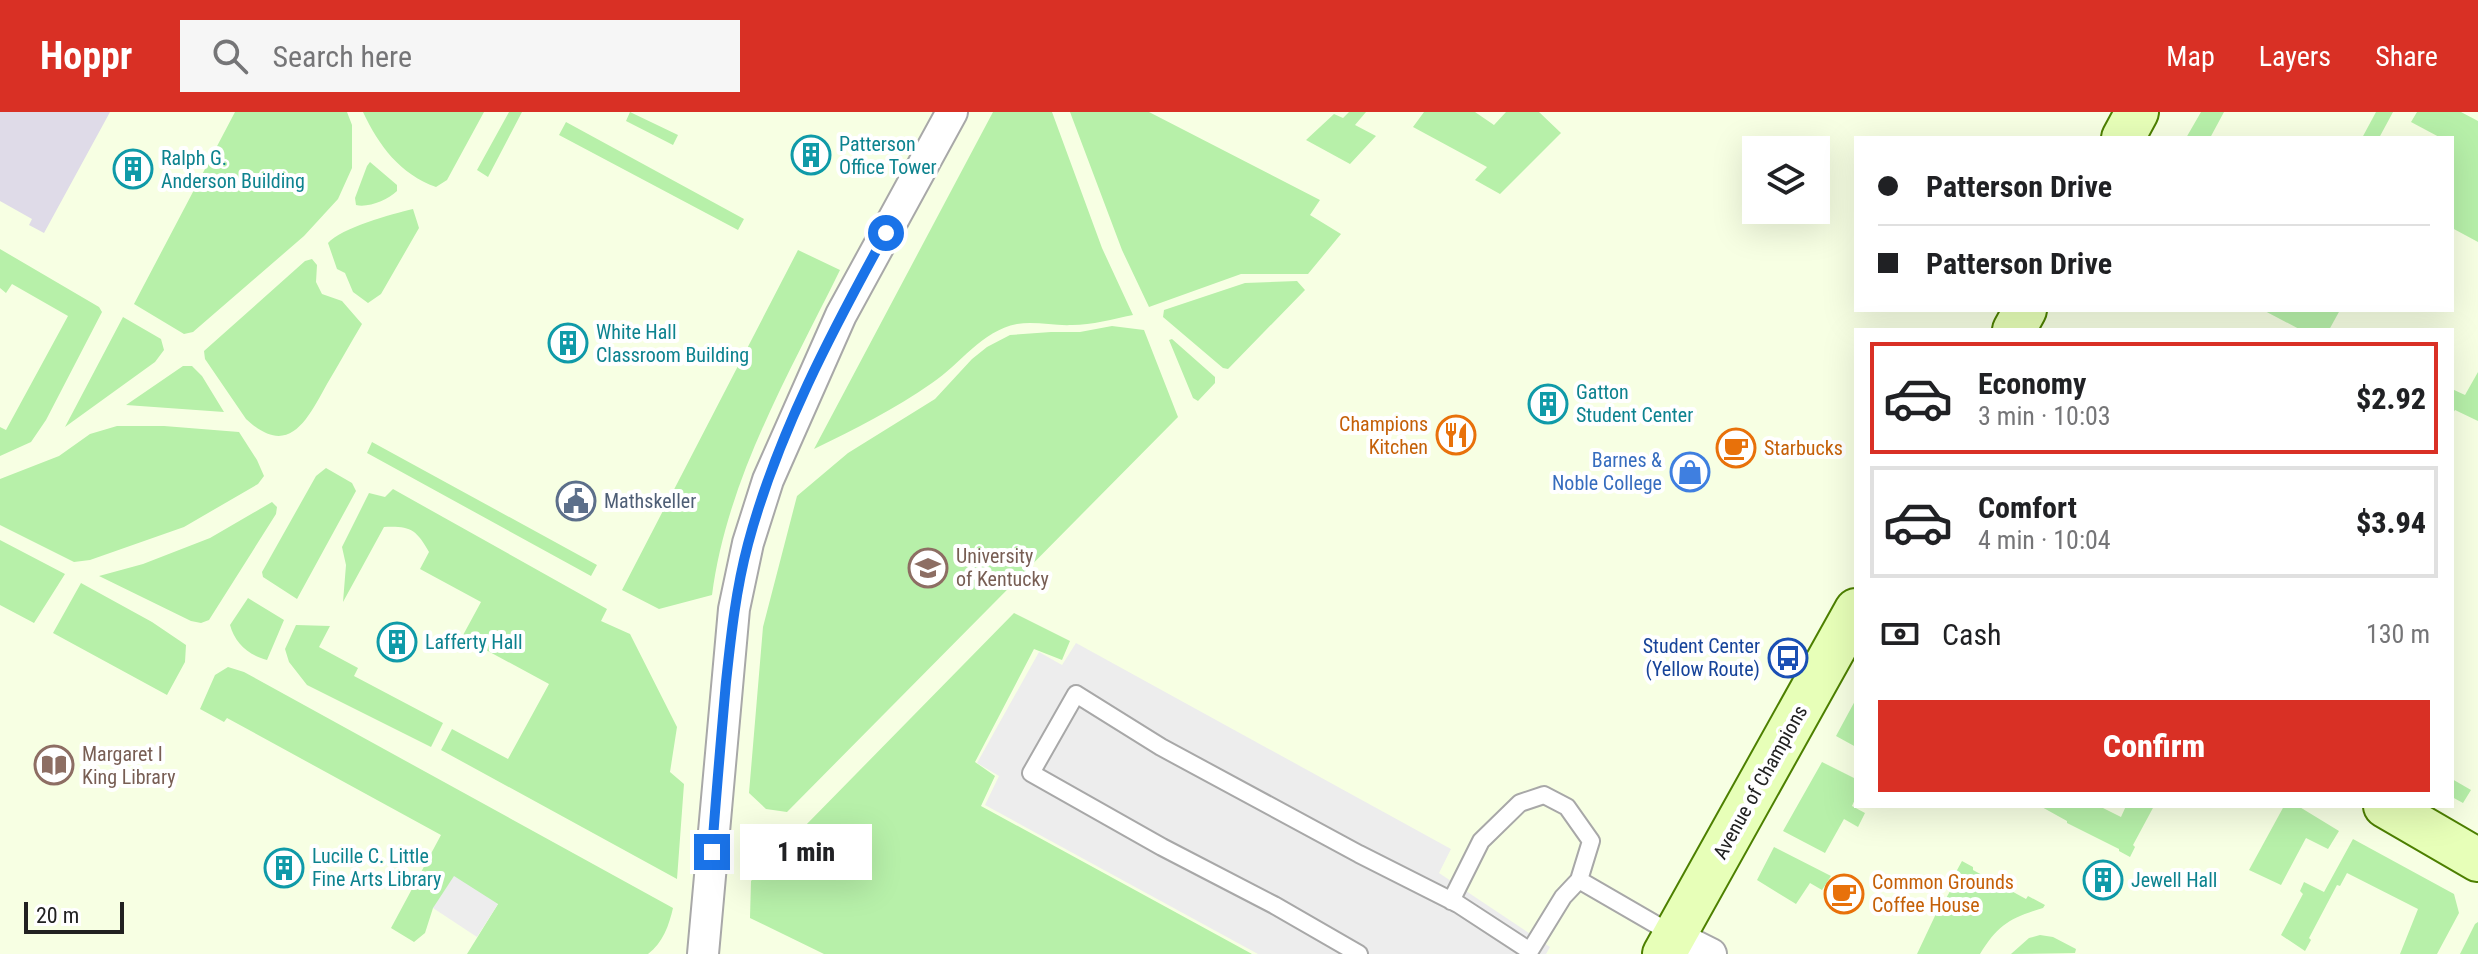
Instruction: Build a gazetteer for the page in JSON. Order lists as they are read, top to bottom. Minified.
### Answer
{"streets":{"main road":["Avenue of Champions"]},"places":{"building":["Patterson Office Tower","Ralph G. Anderson Building","White Hall Classroom Building","Gatton Student Center","Lafferty Hall","Lucille C. Little Fine Arts Library","Jewell Hall"],"restaurant":["Champions Kitchen"],"cafe":["Starbucks","Common Grounds Coffee House"],"shop":["Barnes & Noble College"],"public building":["Mathskeller"],"school or university":["University of Kentucky"],"bus stop":["Student Center (Yellow Route)"],"library":["Margaret I King Library"]},"scale_bar":"20 m","page":{"header":"Hoppr","search":"Search here","nav":["Map","Layers","Share"],"banner":["Patterson Drive","Patterson Drive"],"list":[{"name":"Economy","note":"3 min · 10:03","value":"$2.92"},{"name":"Comfort","note":"4 min · 10:04","value":"$3.94"}],"pay":["Cash","130 m"],"buttons":"Confirm","bubble":"1 min","scale":"20 m"}}
